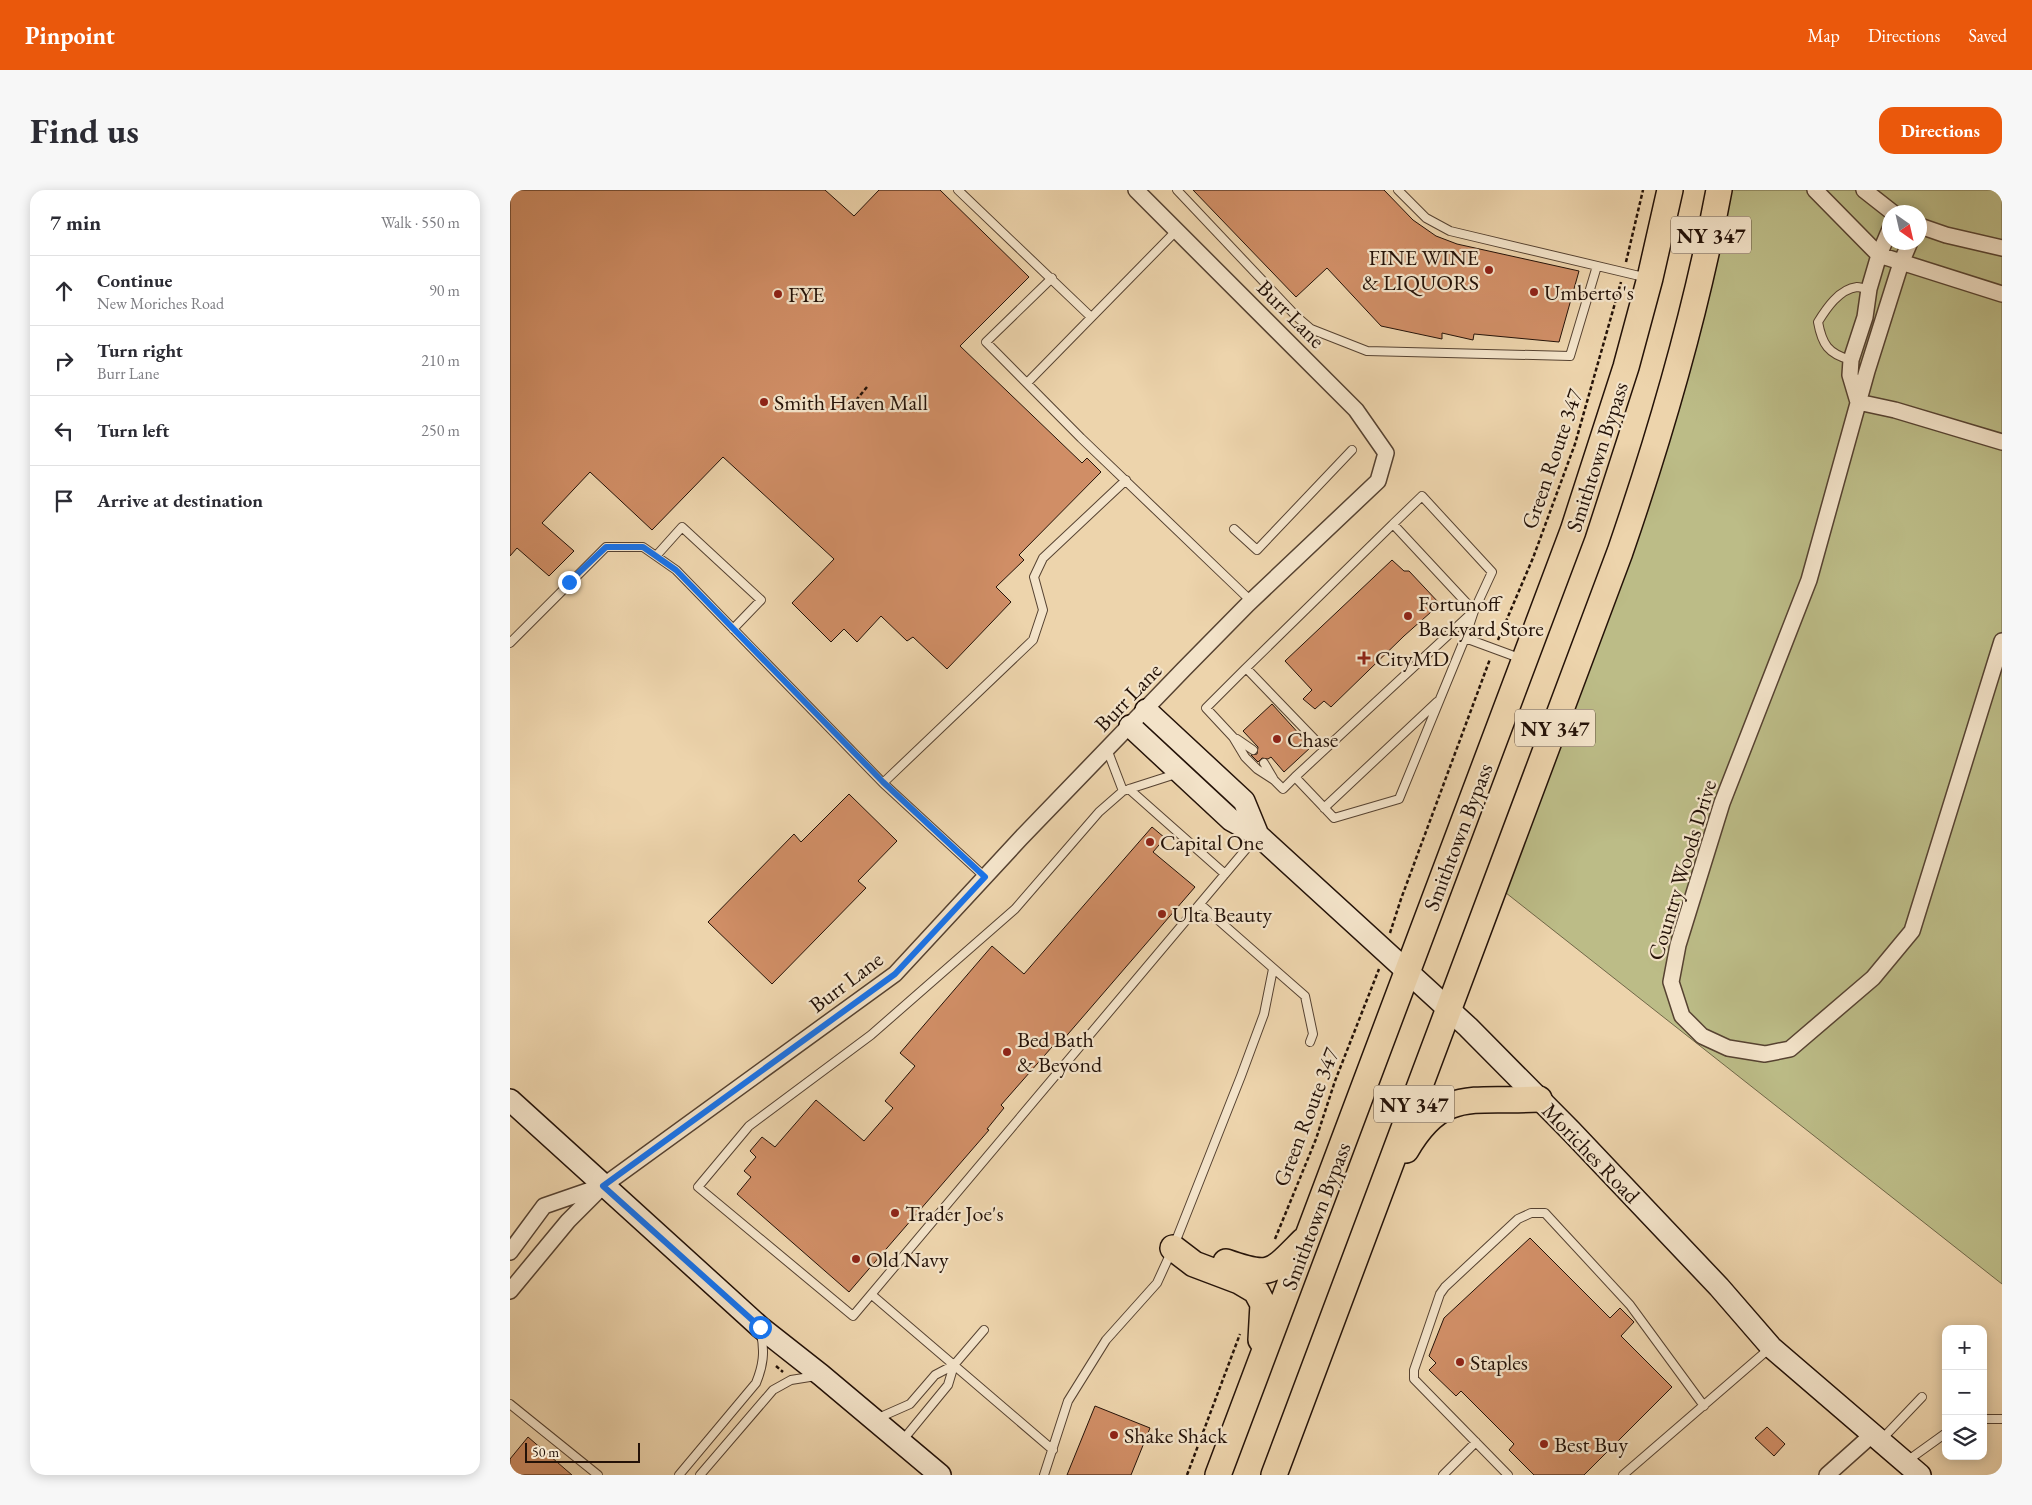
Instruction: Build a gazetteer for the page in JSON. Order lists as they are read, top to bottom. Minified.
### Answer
{"streets":{"highway":["NY 347","Smithtown Bypass"],"main road":["Moriches Road"],"street":["Burr Lane","Country Woods Drive"],"path":["Green Route 347"]},"crossings":[["NY 347","Moriches Road"],["Burr Lane","Moriches Road"],["Smithtown Bypass","Moriches Road"]],"places":{"other":["FINE WINE & LIQUORS","Umberto's","FYE","Smith Haven Mall","Fortunoff Backyard Store","Chase","Capital One","Ulta Beauty","Bed Bath & Beyond","Trader Joe's","Old Navy","Staples","Shake Shack","Best Buy"],"health":["CityMD"]},"scale_bar":"50 m","north":"bottom right","page":{"header":"Pinpoint","nav":["Map","Directions","Saved"],"buttons":"Directions","title":"Find us","heading":["7 min","Walk · 550 m"],"list":[["Continue","New Moriches Road","90 m"],["Turn right","Burr Lane","210 m"],["Turn left","250 m"],"Arrive at destination"],"map_buttons":["+","−"],"scale":"50 m"}}
